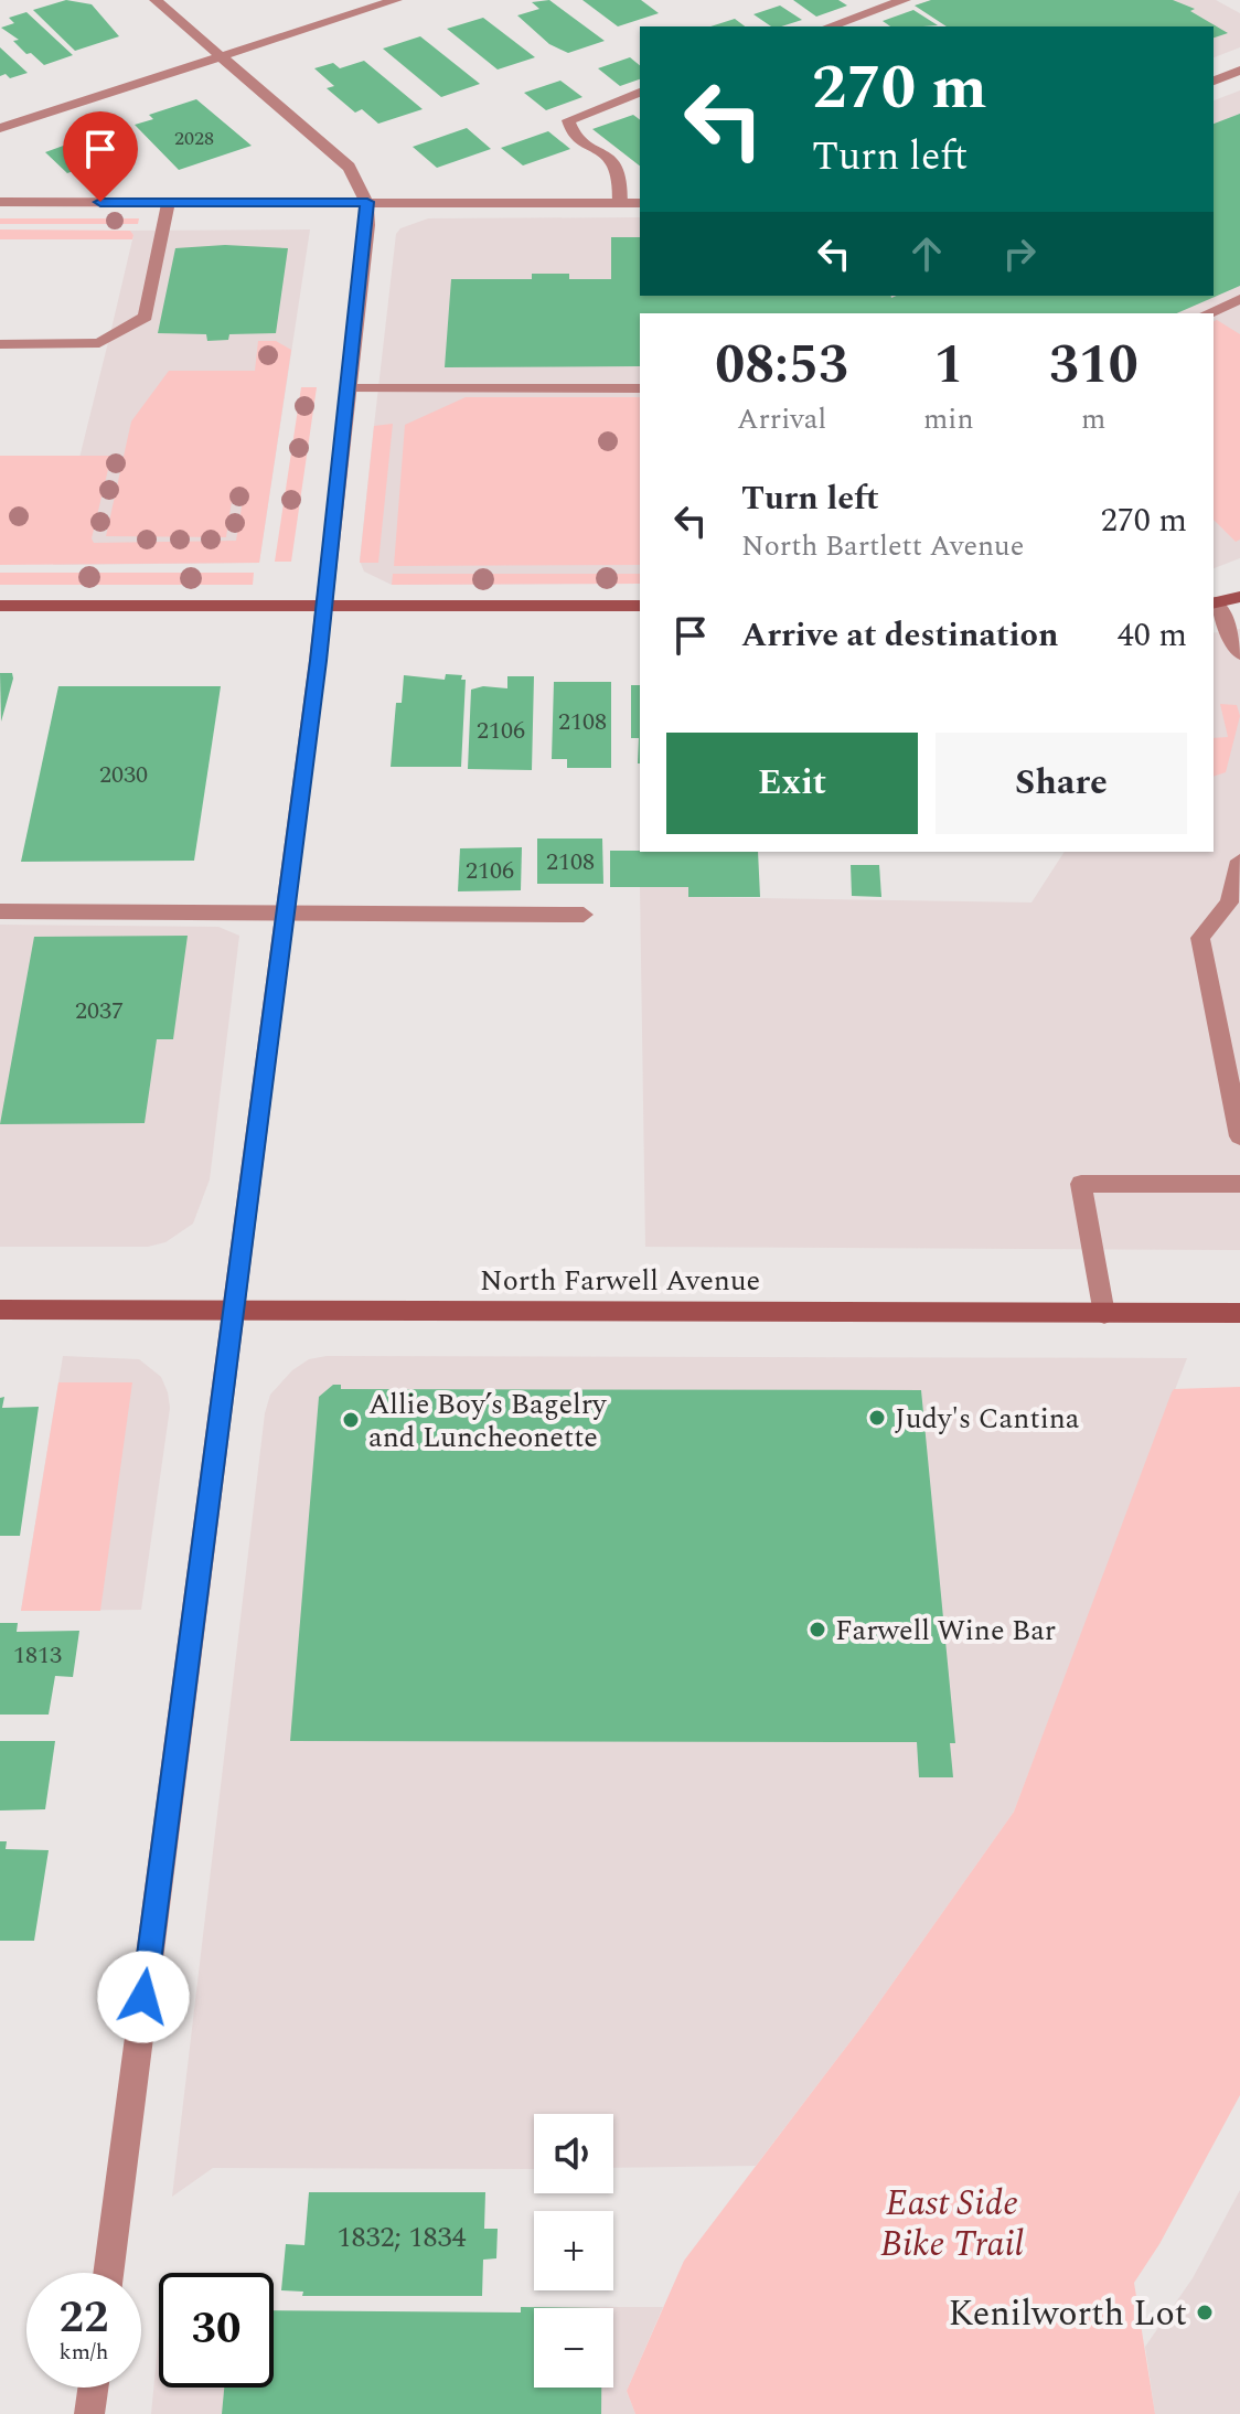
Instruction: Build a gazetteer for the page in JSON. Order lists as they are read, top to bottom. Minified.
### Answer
{"streets":{"main road":["North Farwell Avenue"]},"parks":["East Side Bike Trail"],"places":["Judy's Cantina","Allie Boy’s Bagelry and Luncheonette","Farwell Wine Bar","Kenilworth Lot"],"house_numbers":["2028","2108","2106","2030","2108","2106","2037","1813","1832; 1834"],"page":{"turn":["270 m","Turn left"],"eta":["08:53","Arrival","1","min","310","m"],"list":[{"name":"Turn left","note":"North Bartlett Avenue","value":"270 m"},{"name":"Arrive at destination","value":"40 m"}],"buttons":["Exit","Share"],"map_buttons":["+","−"],"speed":"22 km/h","limit":"30"}}
